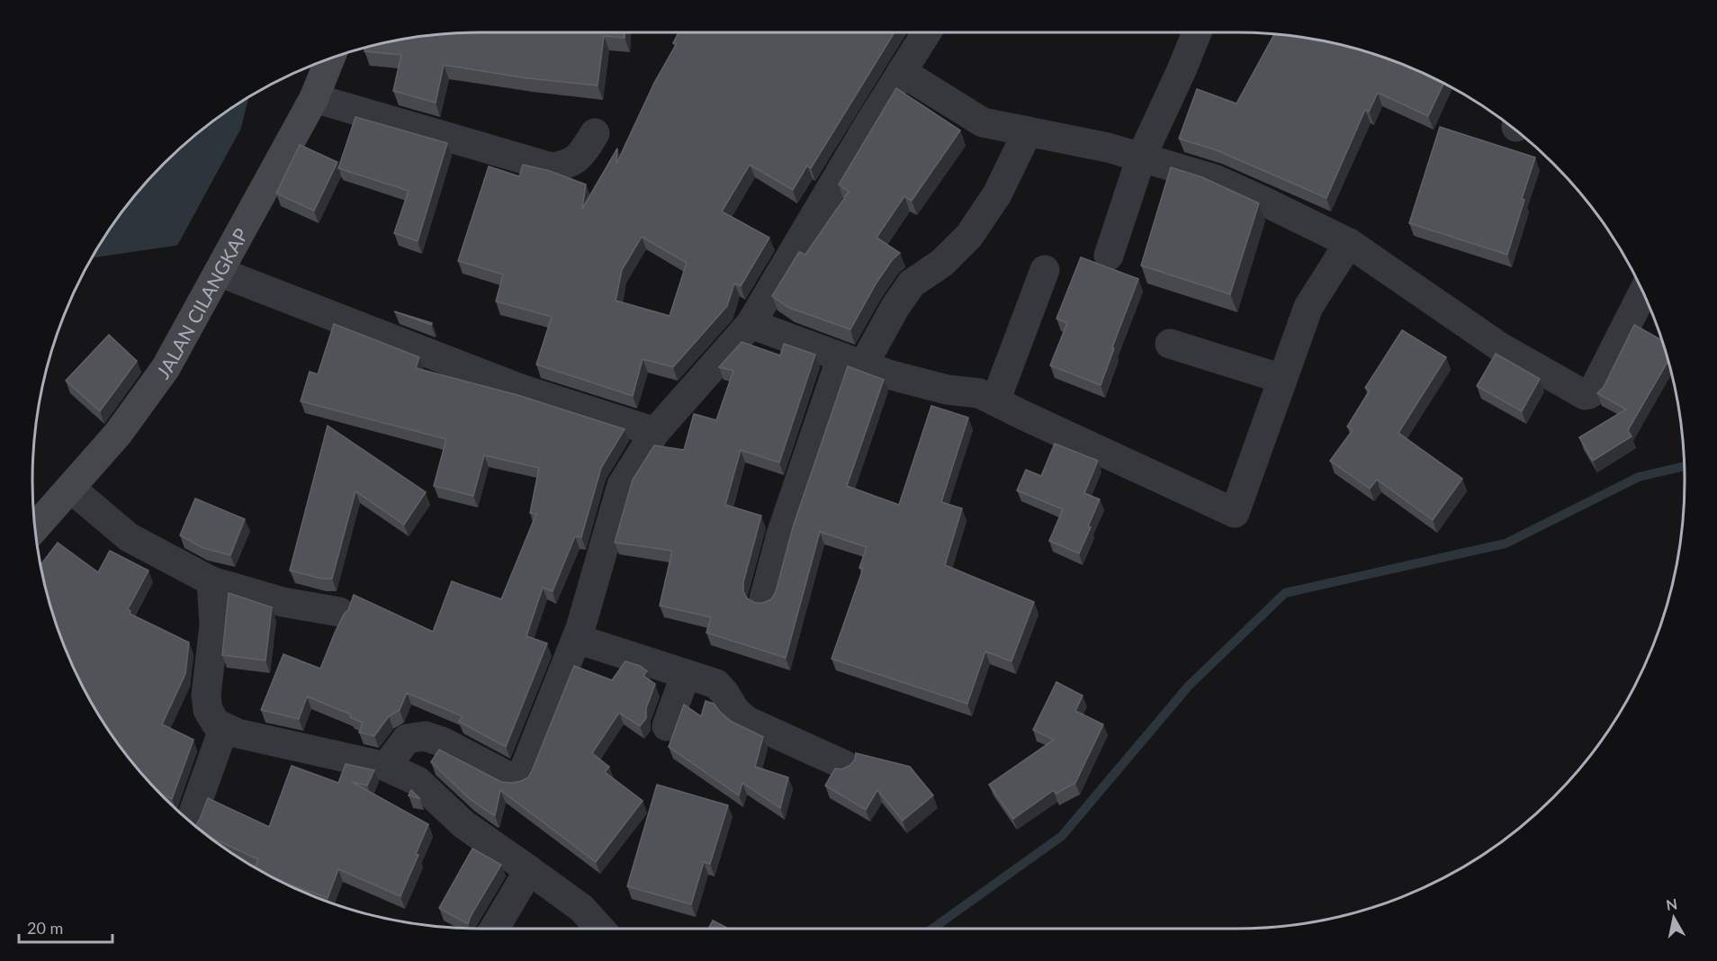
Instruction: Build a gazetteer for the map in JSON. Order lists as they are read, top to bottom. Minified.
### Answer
{"streets":{"street":["JALAN CILANGKAP"]},"scale_bar":"20 m","north":"top"}
